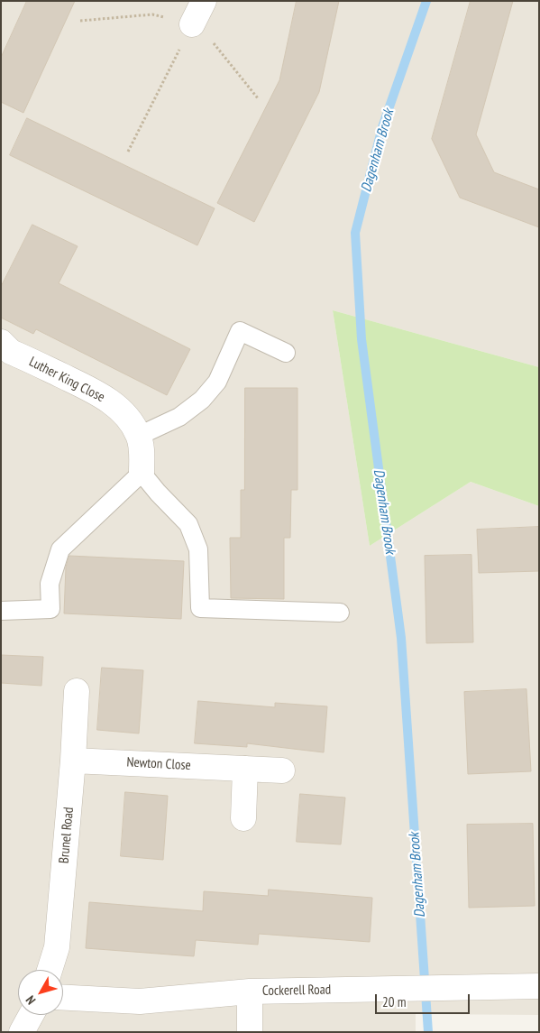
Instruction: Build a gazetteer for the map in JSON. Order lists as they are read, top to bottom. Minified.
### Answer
{"streets":{"street":["Luther King Close","Newton Close","Brunel Road","Cockerell Road"]},"crossings":[["Newton Close","Brunel Road"]],"water":["Dagenham Brook"],"scale_bar":"20 m","north":"bottom left"}
